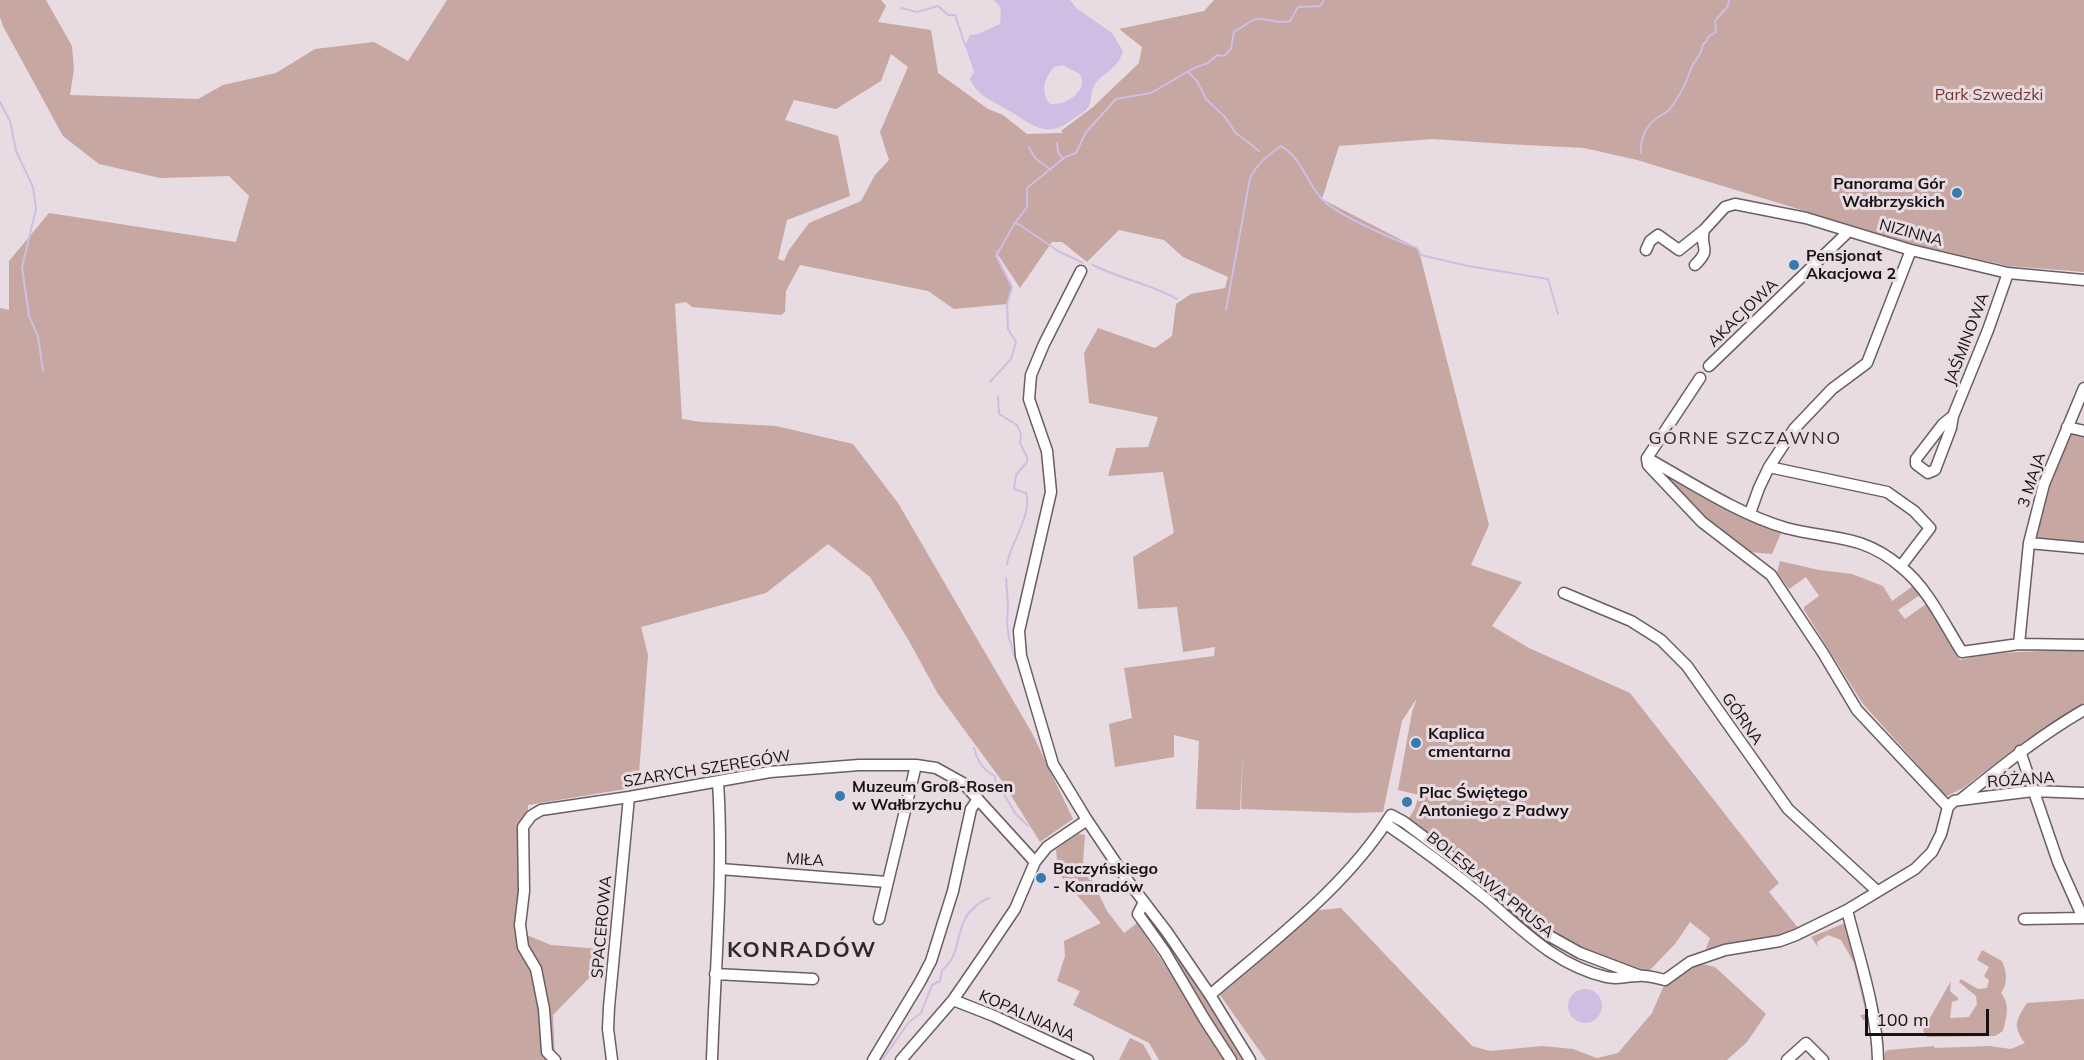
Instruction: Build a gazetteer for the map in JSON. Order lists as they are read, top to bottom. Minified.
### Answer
{"streets":{"street":["NIZINNA","AKACJOWA","JAŚMINOWA","3 MAJA","GÓRNA","SZARYCH SZEREGÓW","RÓŻANA","MIŁA","SPACEROWA","KOPALNIANA"]},"crossings":[["NIZINNA","AKACJOWA"],["NIZINNA","JAŚMINOWA"],["SZARYCH SZEREGÓW","SPACEROWA"]],"districts":["GÓRNE SZCZAWNO","KONRADÓW"],"parks":["Park Szwedzki"],"places":["Panorama Gór Wałbrzyskich","Pensjonat Akacjowa 2","Kaplica cmentarna","Muzeum Groß-Rosen w Wałbrzychu","Plac Świętego Antoniego z Padwy","Baczyńskiego - Konradów"],"scale_bar":"100 m"}
